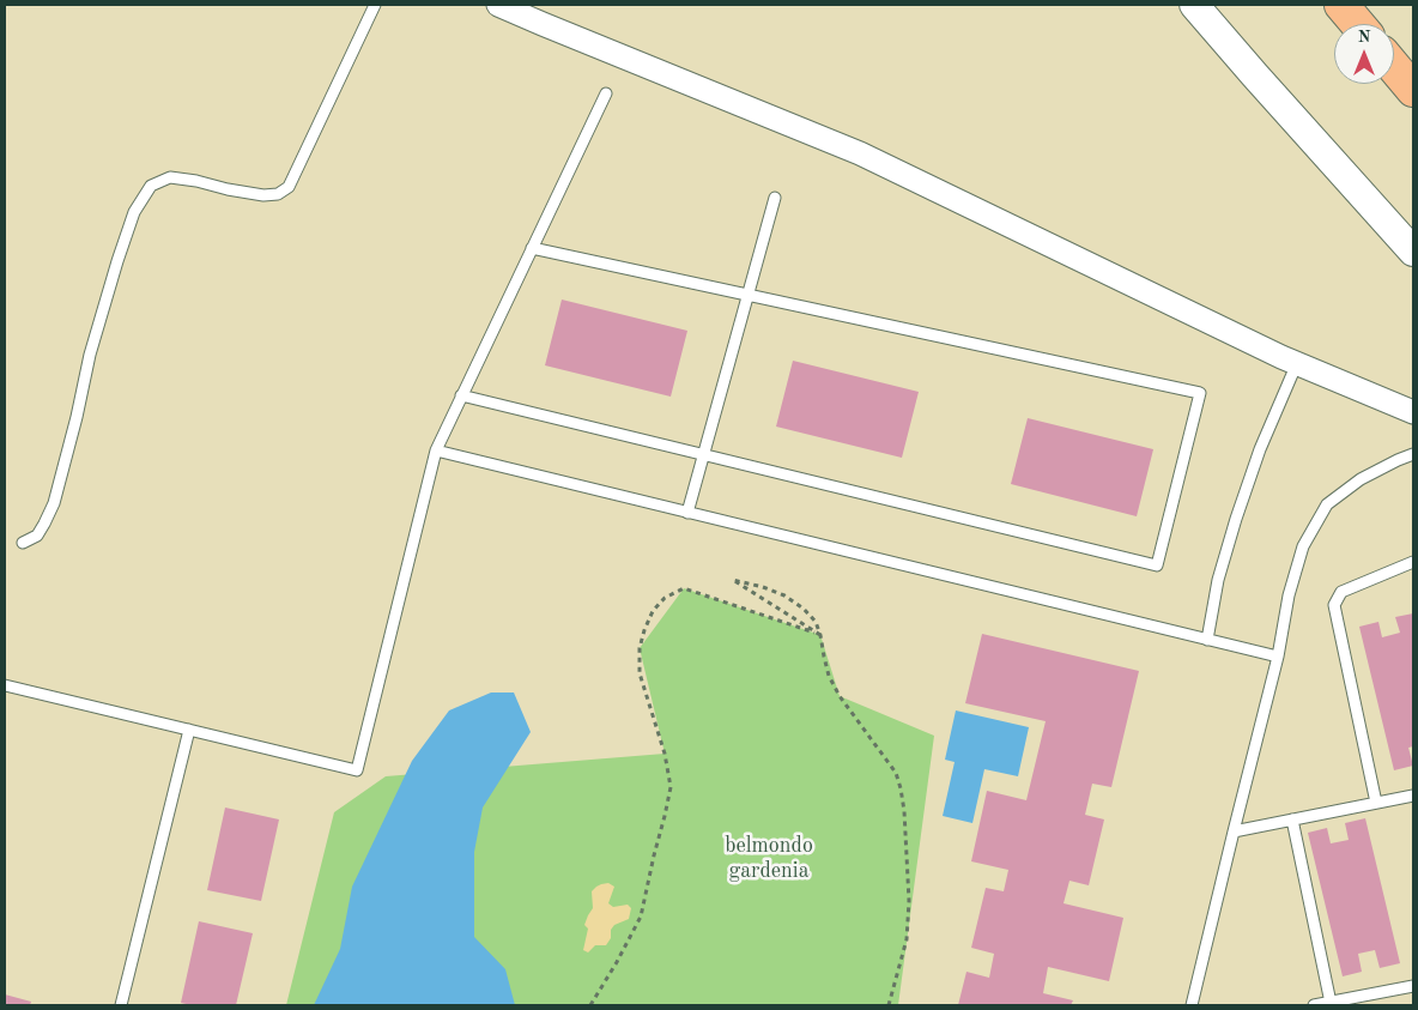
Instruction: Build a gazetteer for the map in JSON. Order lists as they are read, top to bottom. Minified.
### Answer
{"parks":["belmondo gardenia"],"north":"top"}
